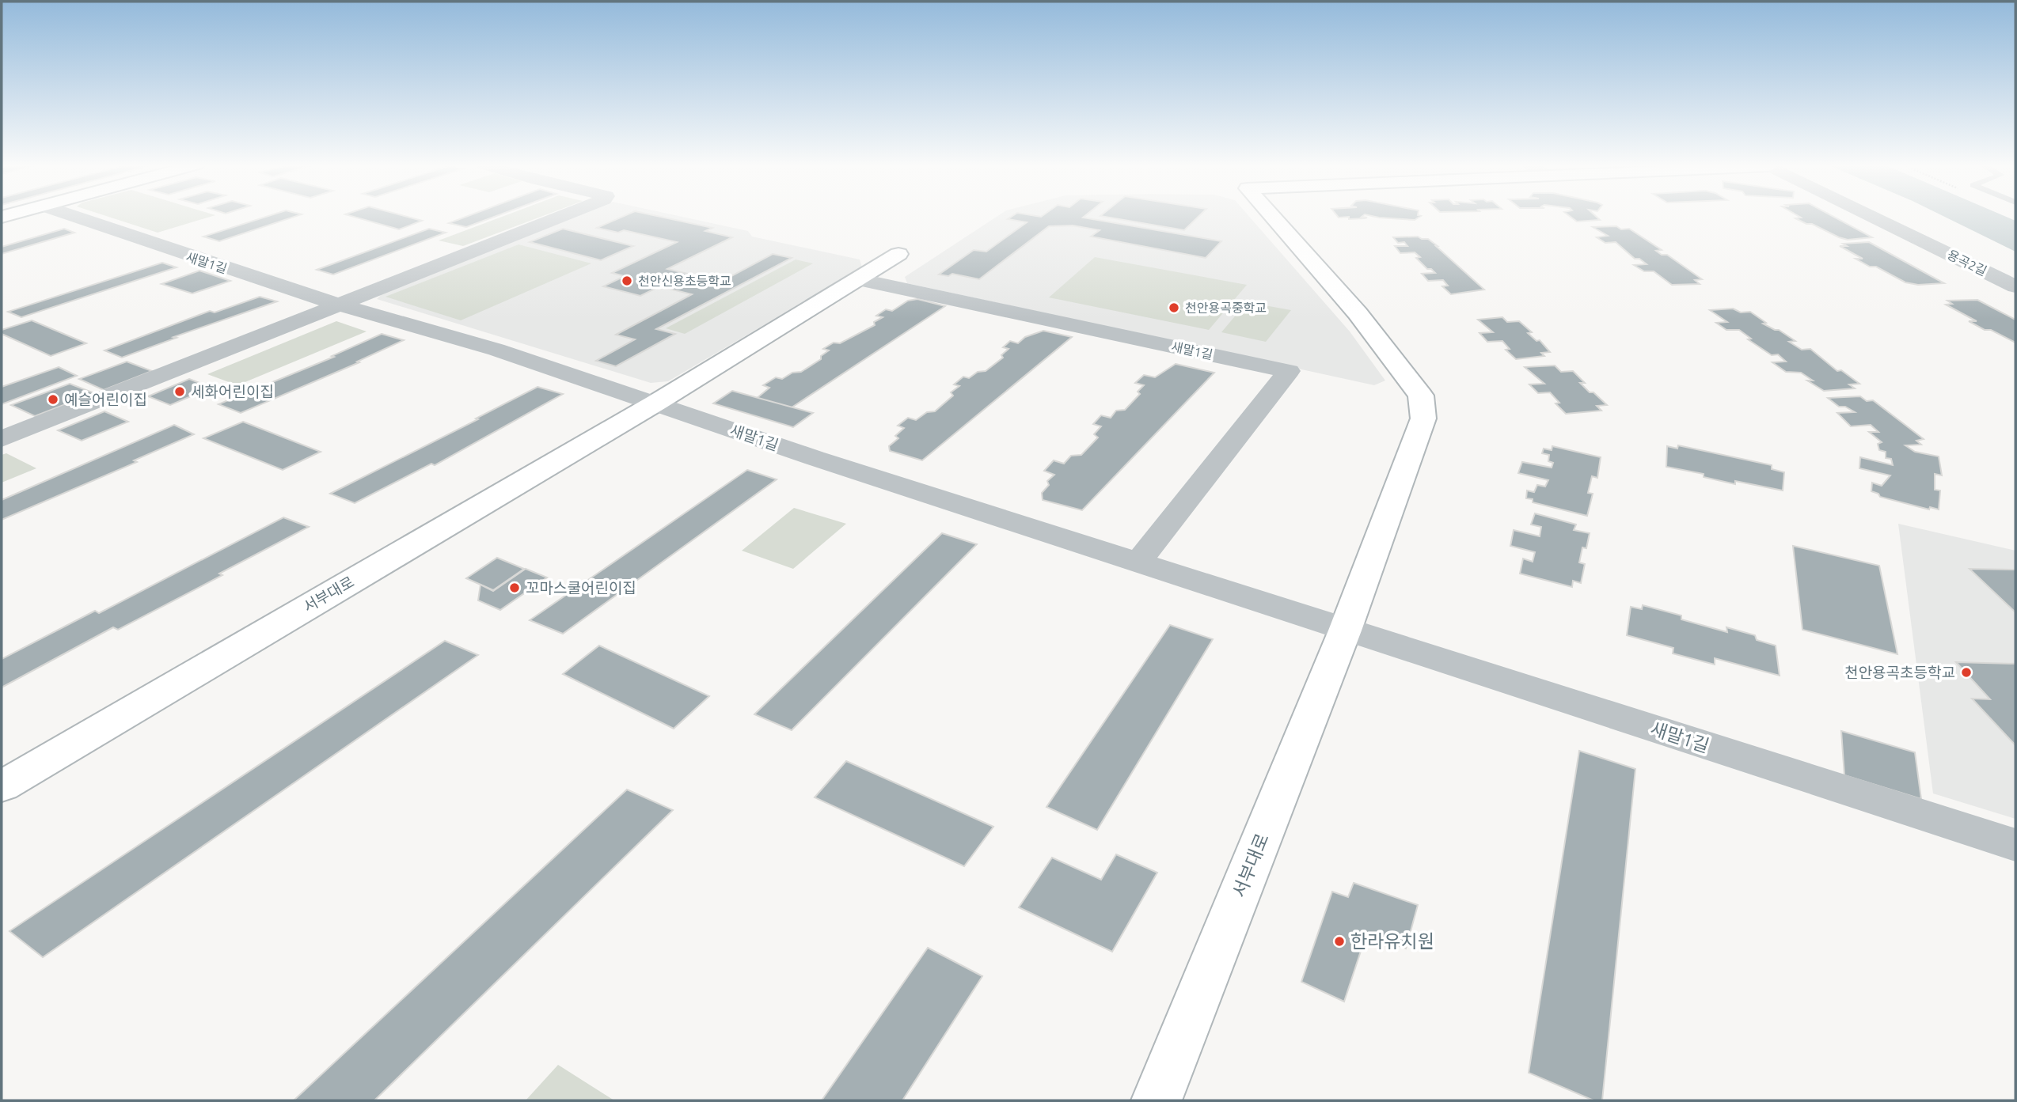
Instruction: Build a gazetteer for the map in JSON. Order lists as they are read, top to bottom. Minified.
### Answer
{"streets":{"street":["새말1길","용곡2길","서부대로"]},"crossings":[["새말1길","용곡2길"],["새말1길","서부대로"],["용곡2길","서부대로"]],"places":["천안신용초등학교","천안용곡중학교","세화어린이집","예슬어린이집","꼬마스쿨어린이집","천안용곡초등학교","한라유치원"]}
